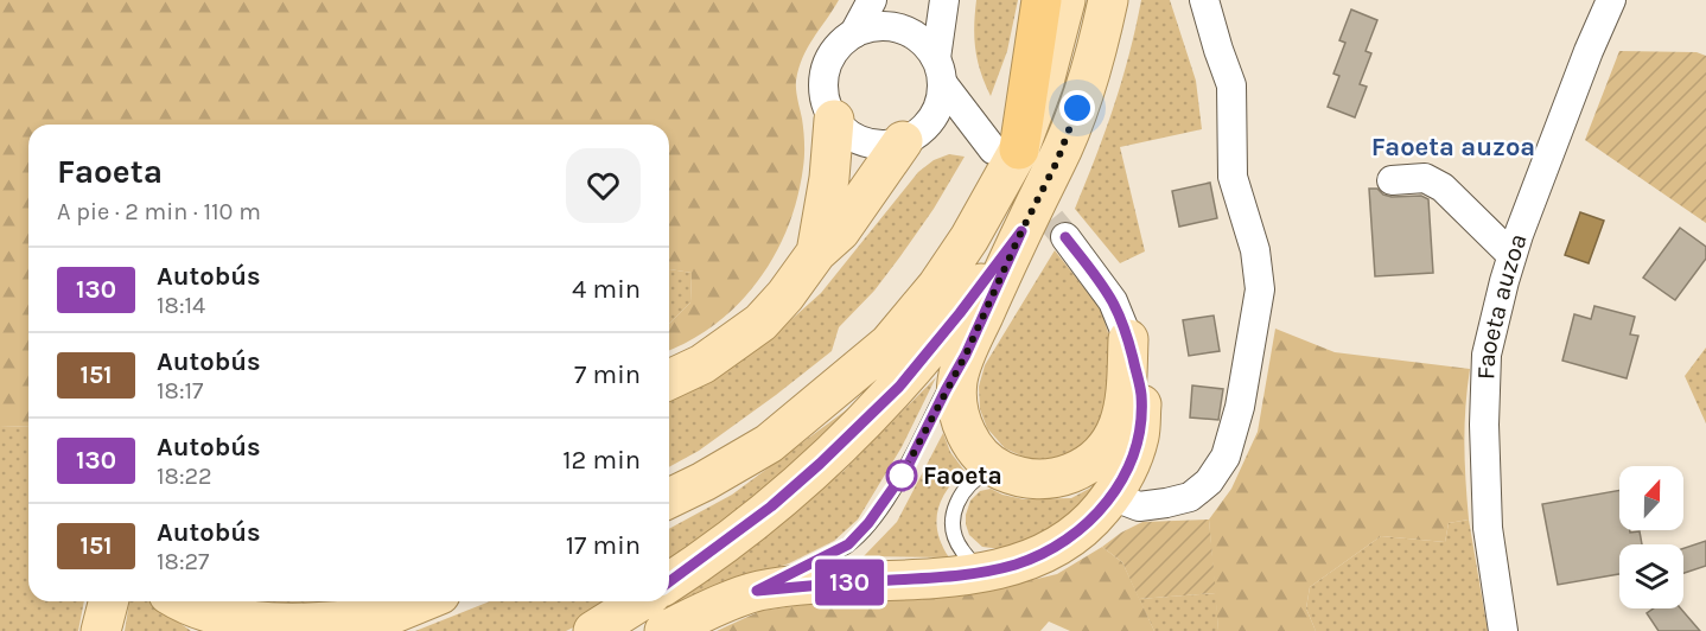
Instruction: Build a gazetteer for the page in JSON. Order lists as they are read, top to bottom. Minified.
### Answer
{"streets":{"street":["Faoeta auzoa"]},"districts":["Faoeta auzoa"],"places":["Faoeta"],"lines":["bus line 130"],"north":"top","page":{"on_map":"130","heading":["Faoeta","A pie · 2 min · 110 m"],"list":[{"mark":"130","name":"Autobús","note":"18:14","value":"4 min"},{"mark":"151","name":"Autobús","note":"18:17","value":"7 min"},{"mark":"130","name":"Autobús","note":"18:22","value":"12 min"},{"mark":"151","name":"Autobús","note":"18:27","value":"17 min"}]}}
